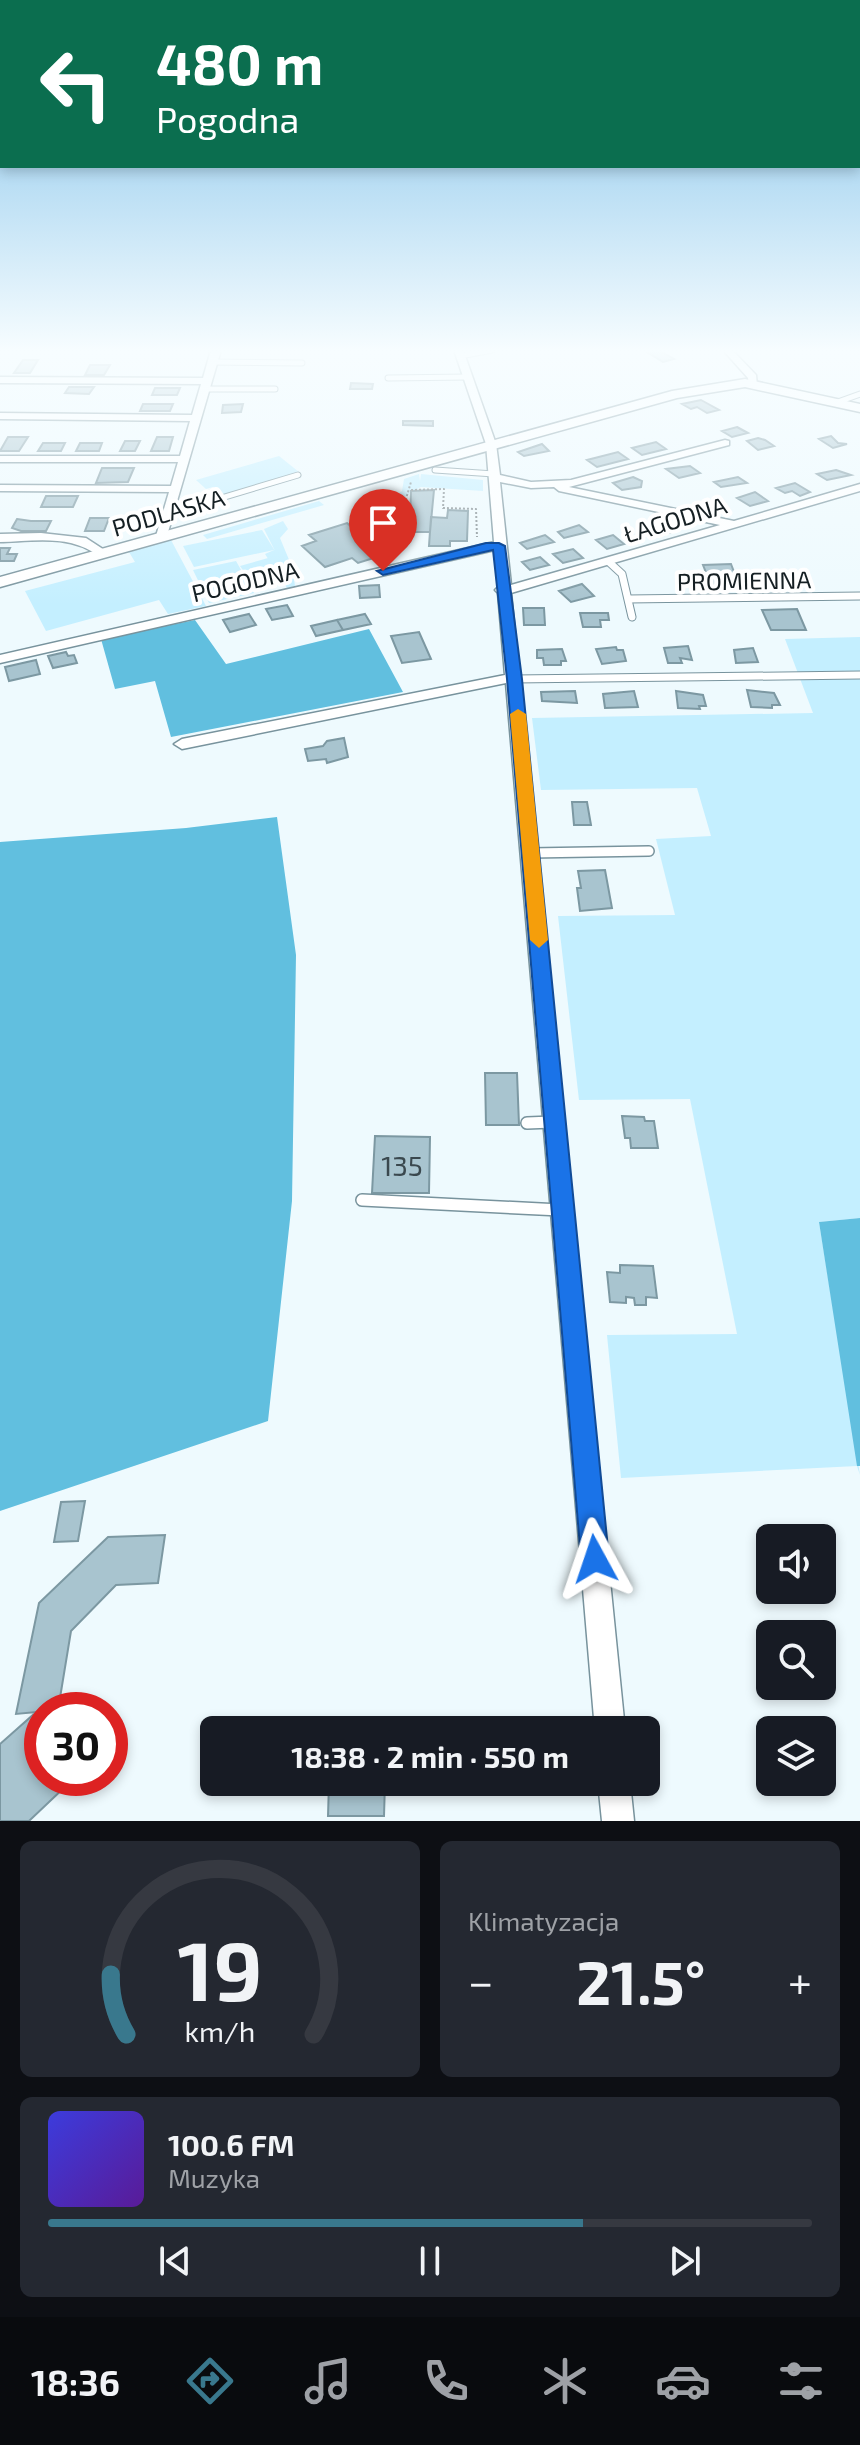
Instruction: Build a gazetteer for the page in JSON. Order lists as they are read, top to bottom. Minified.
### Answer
{"streets":{"street":["PODLASKA","ŁAGODNA","POGODNA"],"lane":["PROMIENNA"]},"house_numbers":["135"],"page":{"turn":["480 m","Pogodna"],"limit":"30","trip":"18:38 · 2 min · 550 m","tile":"Klimatyzacja","heat":["−","21.5°","+"],"song":["100.6 FM","Muzyka"],"tabs":"18:36","gauge":["19","km/h"]}}
